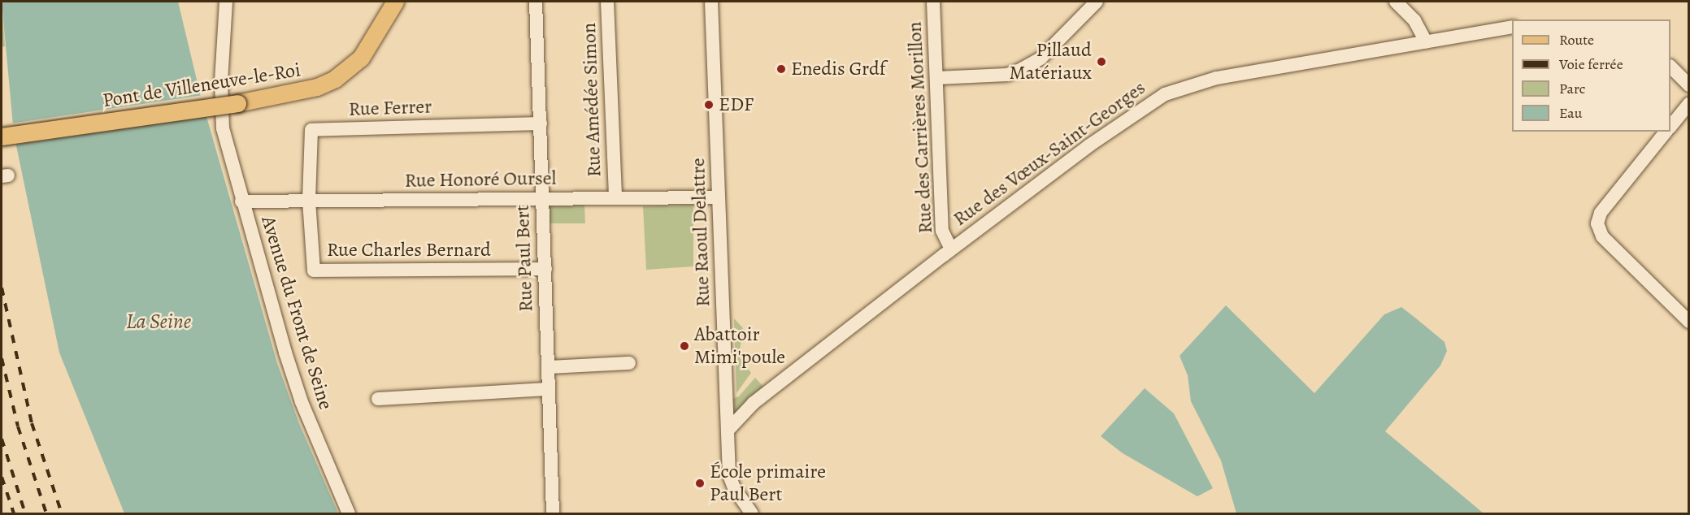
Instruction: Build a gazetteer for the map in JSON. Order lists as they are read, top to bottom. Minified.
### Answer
{"streets":{"main road":["Pont de Villeneuve-le-Roi"],"street":["Rue Amédée Simon","Rue Ferrer","Rue des Carrières Morillon","Rue des Vœux-Saint-Georges","Rue Honoré Oursel","Rue Raoul Delattre","Rue Charles Bernard","Rue Paul Bert","Avenue du Front de Seine"]},"crossings":[["Rue Amédée Simon","Rue Honoré Oursel"],["Rue Ferrer","Rue Honoré Oursel"],["Rue Ferrer","Rue Charles Bernard"],["Rue Ferrer","Rue Paul Bert"],["Rue des Carrières Morillon","Rue des Vœux-Saint-Georges"],["Rue des Vœux-Saint-Georges","Rue Raoul Delattre"],["Rue Honoré Oursel","Rue Raoul Delattre"],["Rue Honoré Oursel","Rue Charles Bernard"],["Rue Honoré Oursel","Rue Paul Bert"],["Rue Honoré Oursel","Avenue du Front de Seine"],["Rue Charles Bernard","Rue Paul Bert"]],"water":["La Seine"],"places":["Pillaud Matériaux","Enedis Grdf","EDF","Abattoir Mimi'poule","École primaire Paul Bert"],"legend":["Route","Voie ferrée","Parc","Eau"]}
